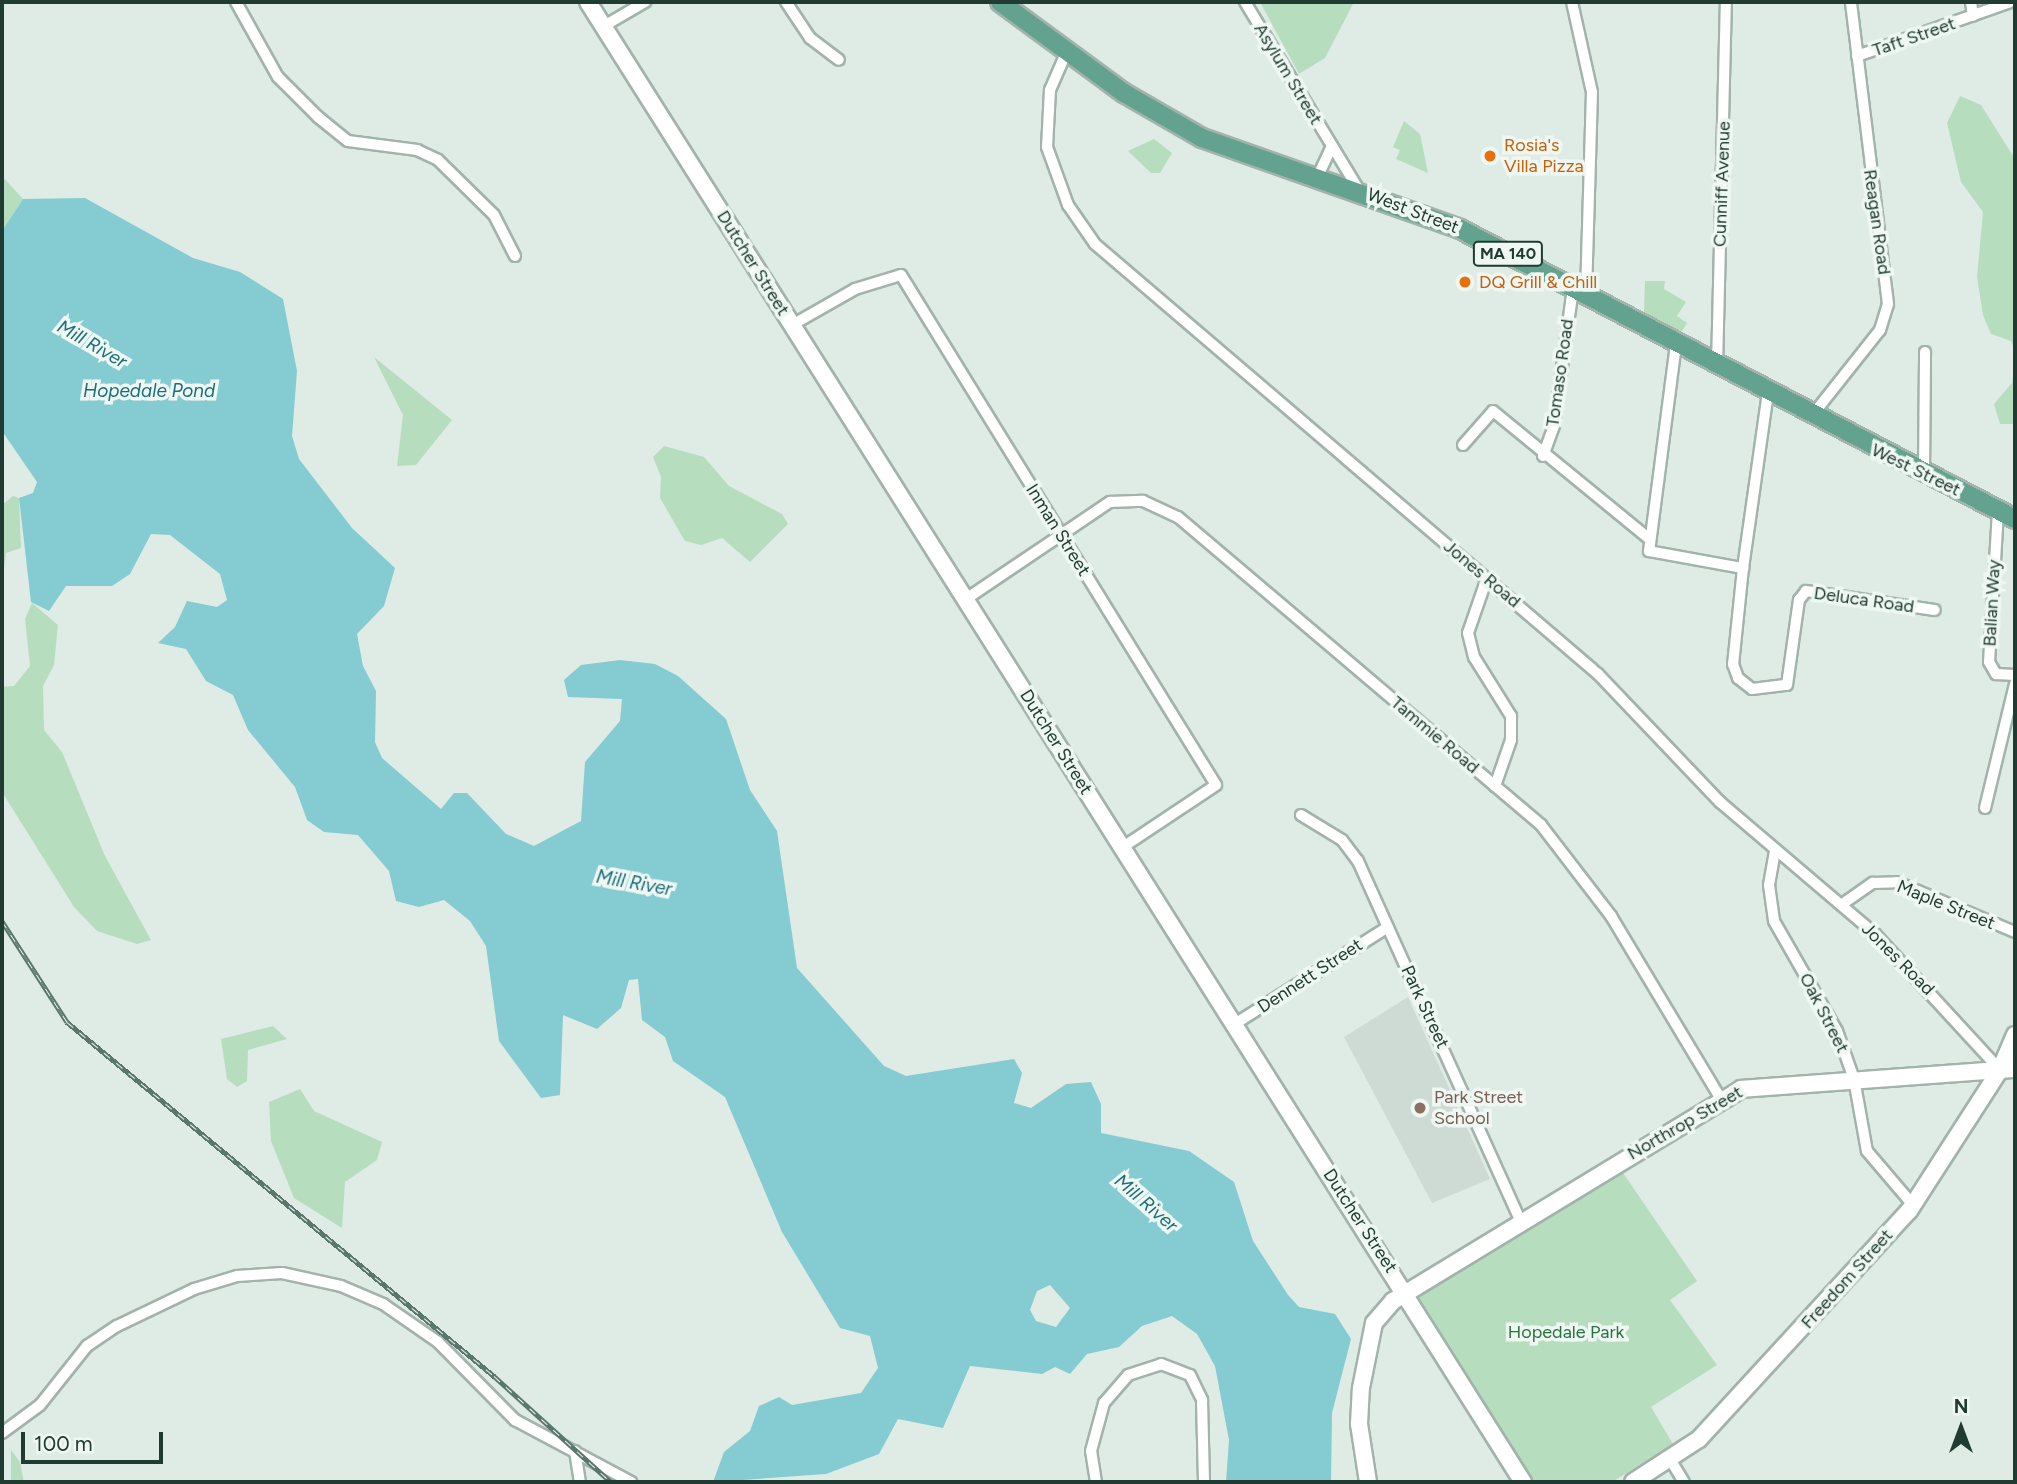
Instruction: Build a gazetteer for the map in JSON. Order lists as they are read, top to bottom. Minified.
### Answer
{"streets":{"main road":["West Street","MA 140"],"street":["Taft Street","Asylum Street","Cunniff Avenue","Reagan Road","Dutcher Street","Tomaso Road","Inman Street","Jones Road","Deluca Road","Balian Way","Tammie Road","Maple Street","Dennett Street","Park Street","Oak Street","Northrop Street","Freedom Street"]},"crossings":[["Taft Street","Reagan Road"],["Asylum Street","West Street"],["Cunniff Avenue","West Street"],["West Street","Reagan Road"],["West Street","Tomaso Road"],["West Street","Jones Road"],["West Street","Deluca Road"],["West Street","Balian Way"],["Dutcher Street","Inman Street"],["Dutcher Street","Tammie Road"],["Dutcher Street","Dennett Street"],["Dutcher Street","Northrop Street"],["Inman Street","Tammie Road"],["Jones Road","Maple Street"],["Jones Road","Oak Street"],["Jones Road","Northrop Street"],["Jones Road","Freedom Street"],["Tammie Road","Northrop Street"],["Dennett Street","Park Street"],["Park Street","Northrop Street"],["Oak Street","Northrop Street"],["Oak Street","Freedom Street"],["Northrop Street","Freedom Street"]],"water":["Mill River","Hopedale Pond"],"parks":["Hopedale Park"],"places":["Rosia's Villa Pizza","DQ Grill & Chill","Park Street School"],"scale_bar":"100 m","north":"top"}
